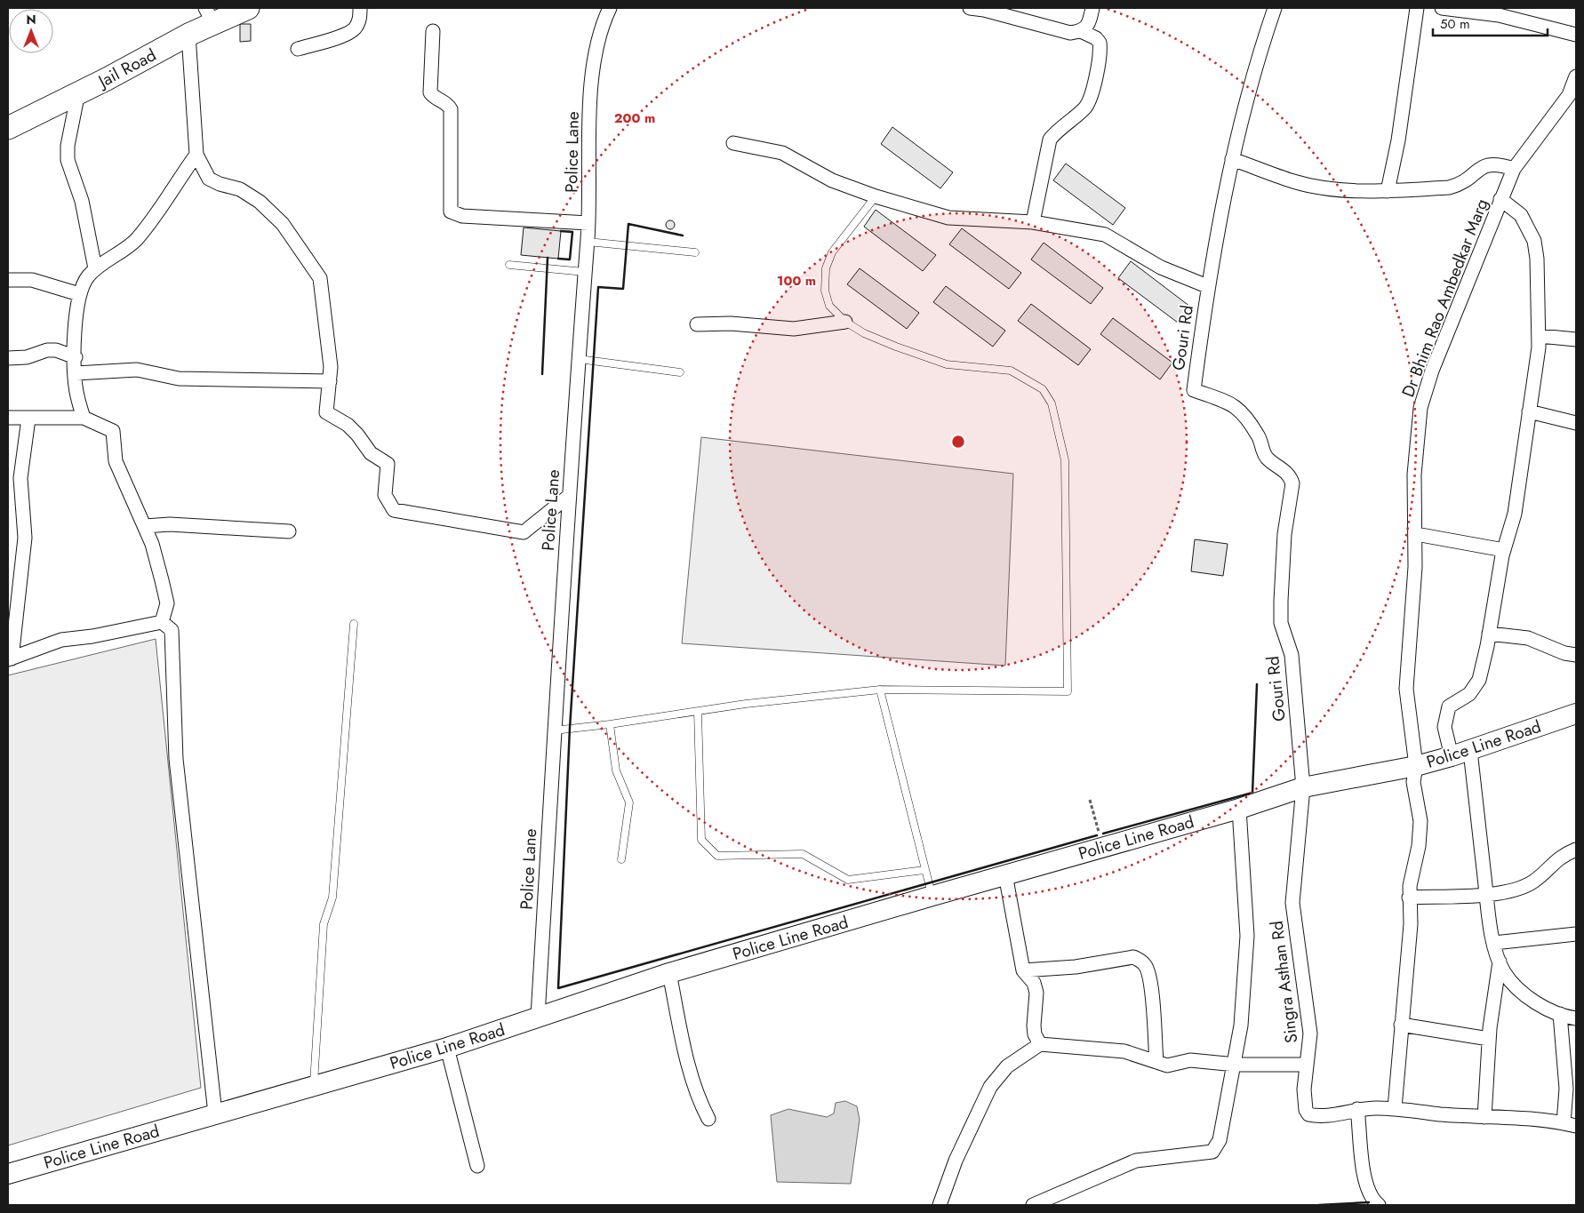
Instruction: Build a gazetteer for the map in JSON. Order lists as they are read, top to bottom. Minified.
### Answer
{"streets":{"main road":["Jail Road"],"street":["Police Lane","Dr Bhim Rao Ambedkar Marg","Gouri Rd","Police Line Road","Singra Asthan Rd"]},"crossings":[["Police Lane","Police Line Road"],["Dr Bhim Rao Ambedkar Marg","Police Line Road"],["Dr Bhim Rao Ambedkar Marg","Singra Asthan Rd"],["Gouri Rd","Police Line Road"],["Gouri Rd","Singra Asthan Rd"],["Police Line Road","Singra Asthan Rd"]],"scale_bar":"50 m","north":"top","rings":["200 m","100 m"]}
